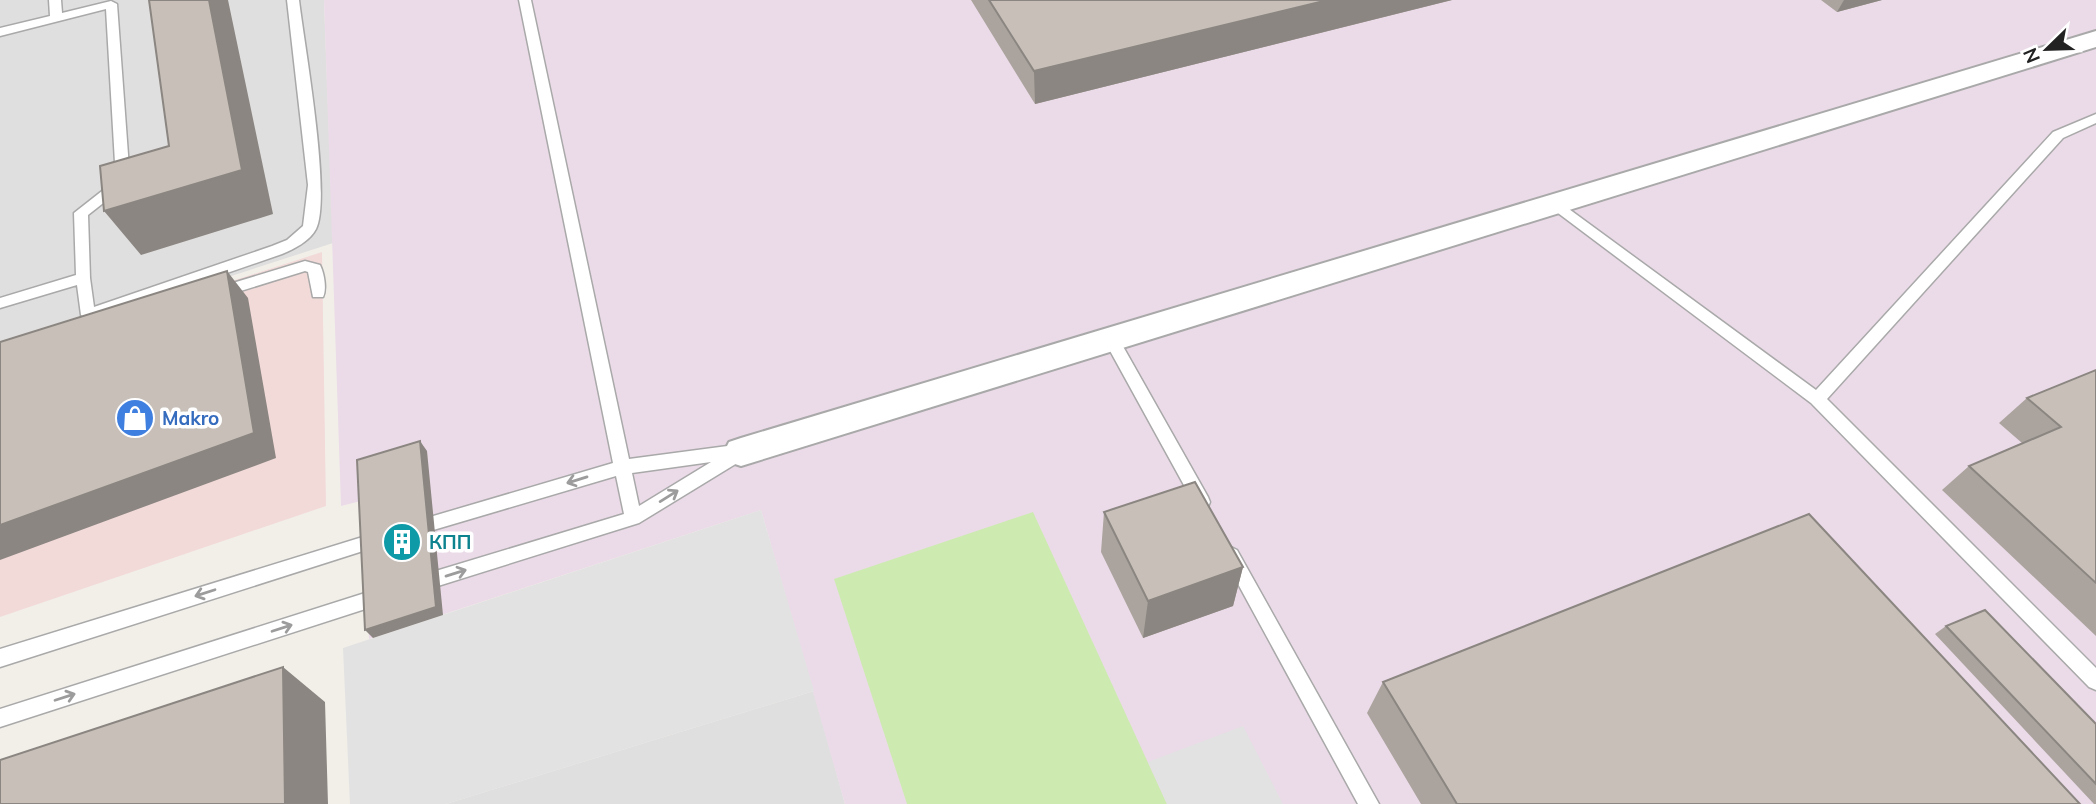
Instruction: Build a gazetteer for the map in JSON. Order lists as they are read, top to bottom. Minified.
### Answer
{"places":{"shop":["Makro"],"building":["КПП"]},"north":"bottom left"}
